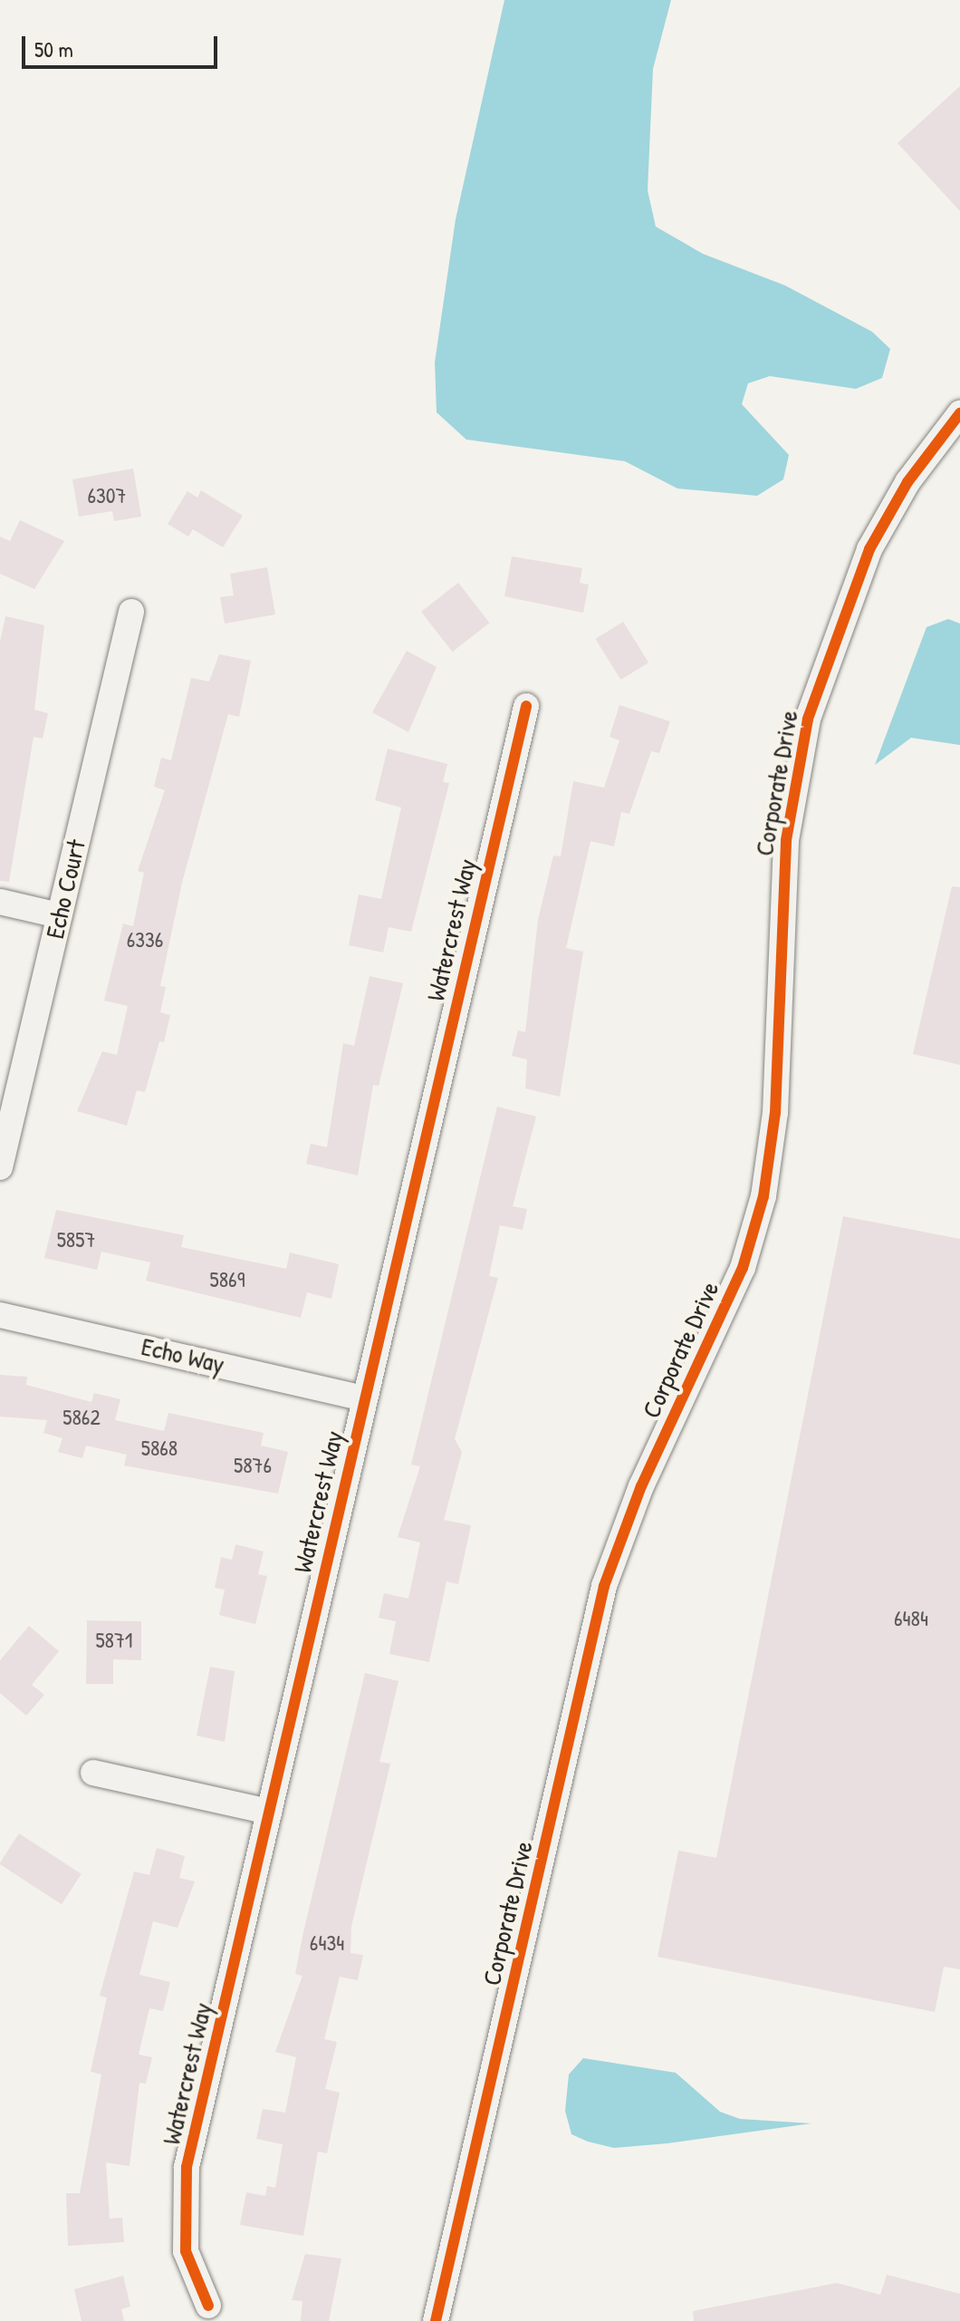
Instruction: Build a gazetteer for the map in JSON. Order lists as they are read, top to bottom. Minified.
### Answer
{"streets":{"street":["Corporate Drive","Echo Court","Watercrest Way","Echo Way"]},"crossings":[["Watercrest Way","Echo Way"]],"house_numbers":["6307","6336","5857","5869","5862","5868","5876","6484","5871","6434"],"scale_bar":"50 m"}
